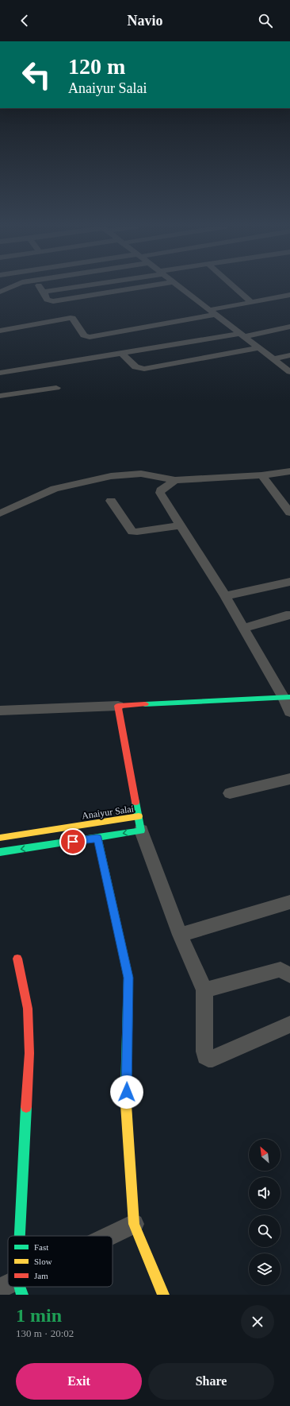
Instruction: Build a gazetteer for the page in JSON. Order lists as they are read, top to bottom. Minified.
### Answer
{"streets":{"street":["Anaiyur Salai"]},"legend":["Fast","Slow","Jam"],"north":"top left","page":{"header":"Navio","turn":["120 m","Anaiyur Salai"],"heading":["1 min","130 m · 20:02"],"buttons":["Exit","Share"]}}
